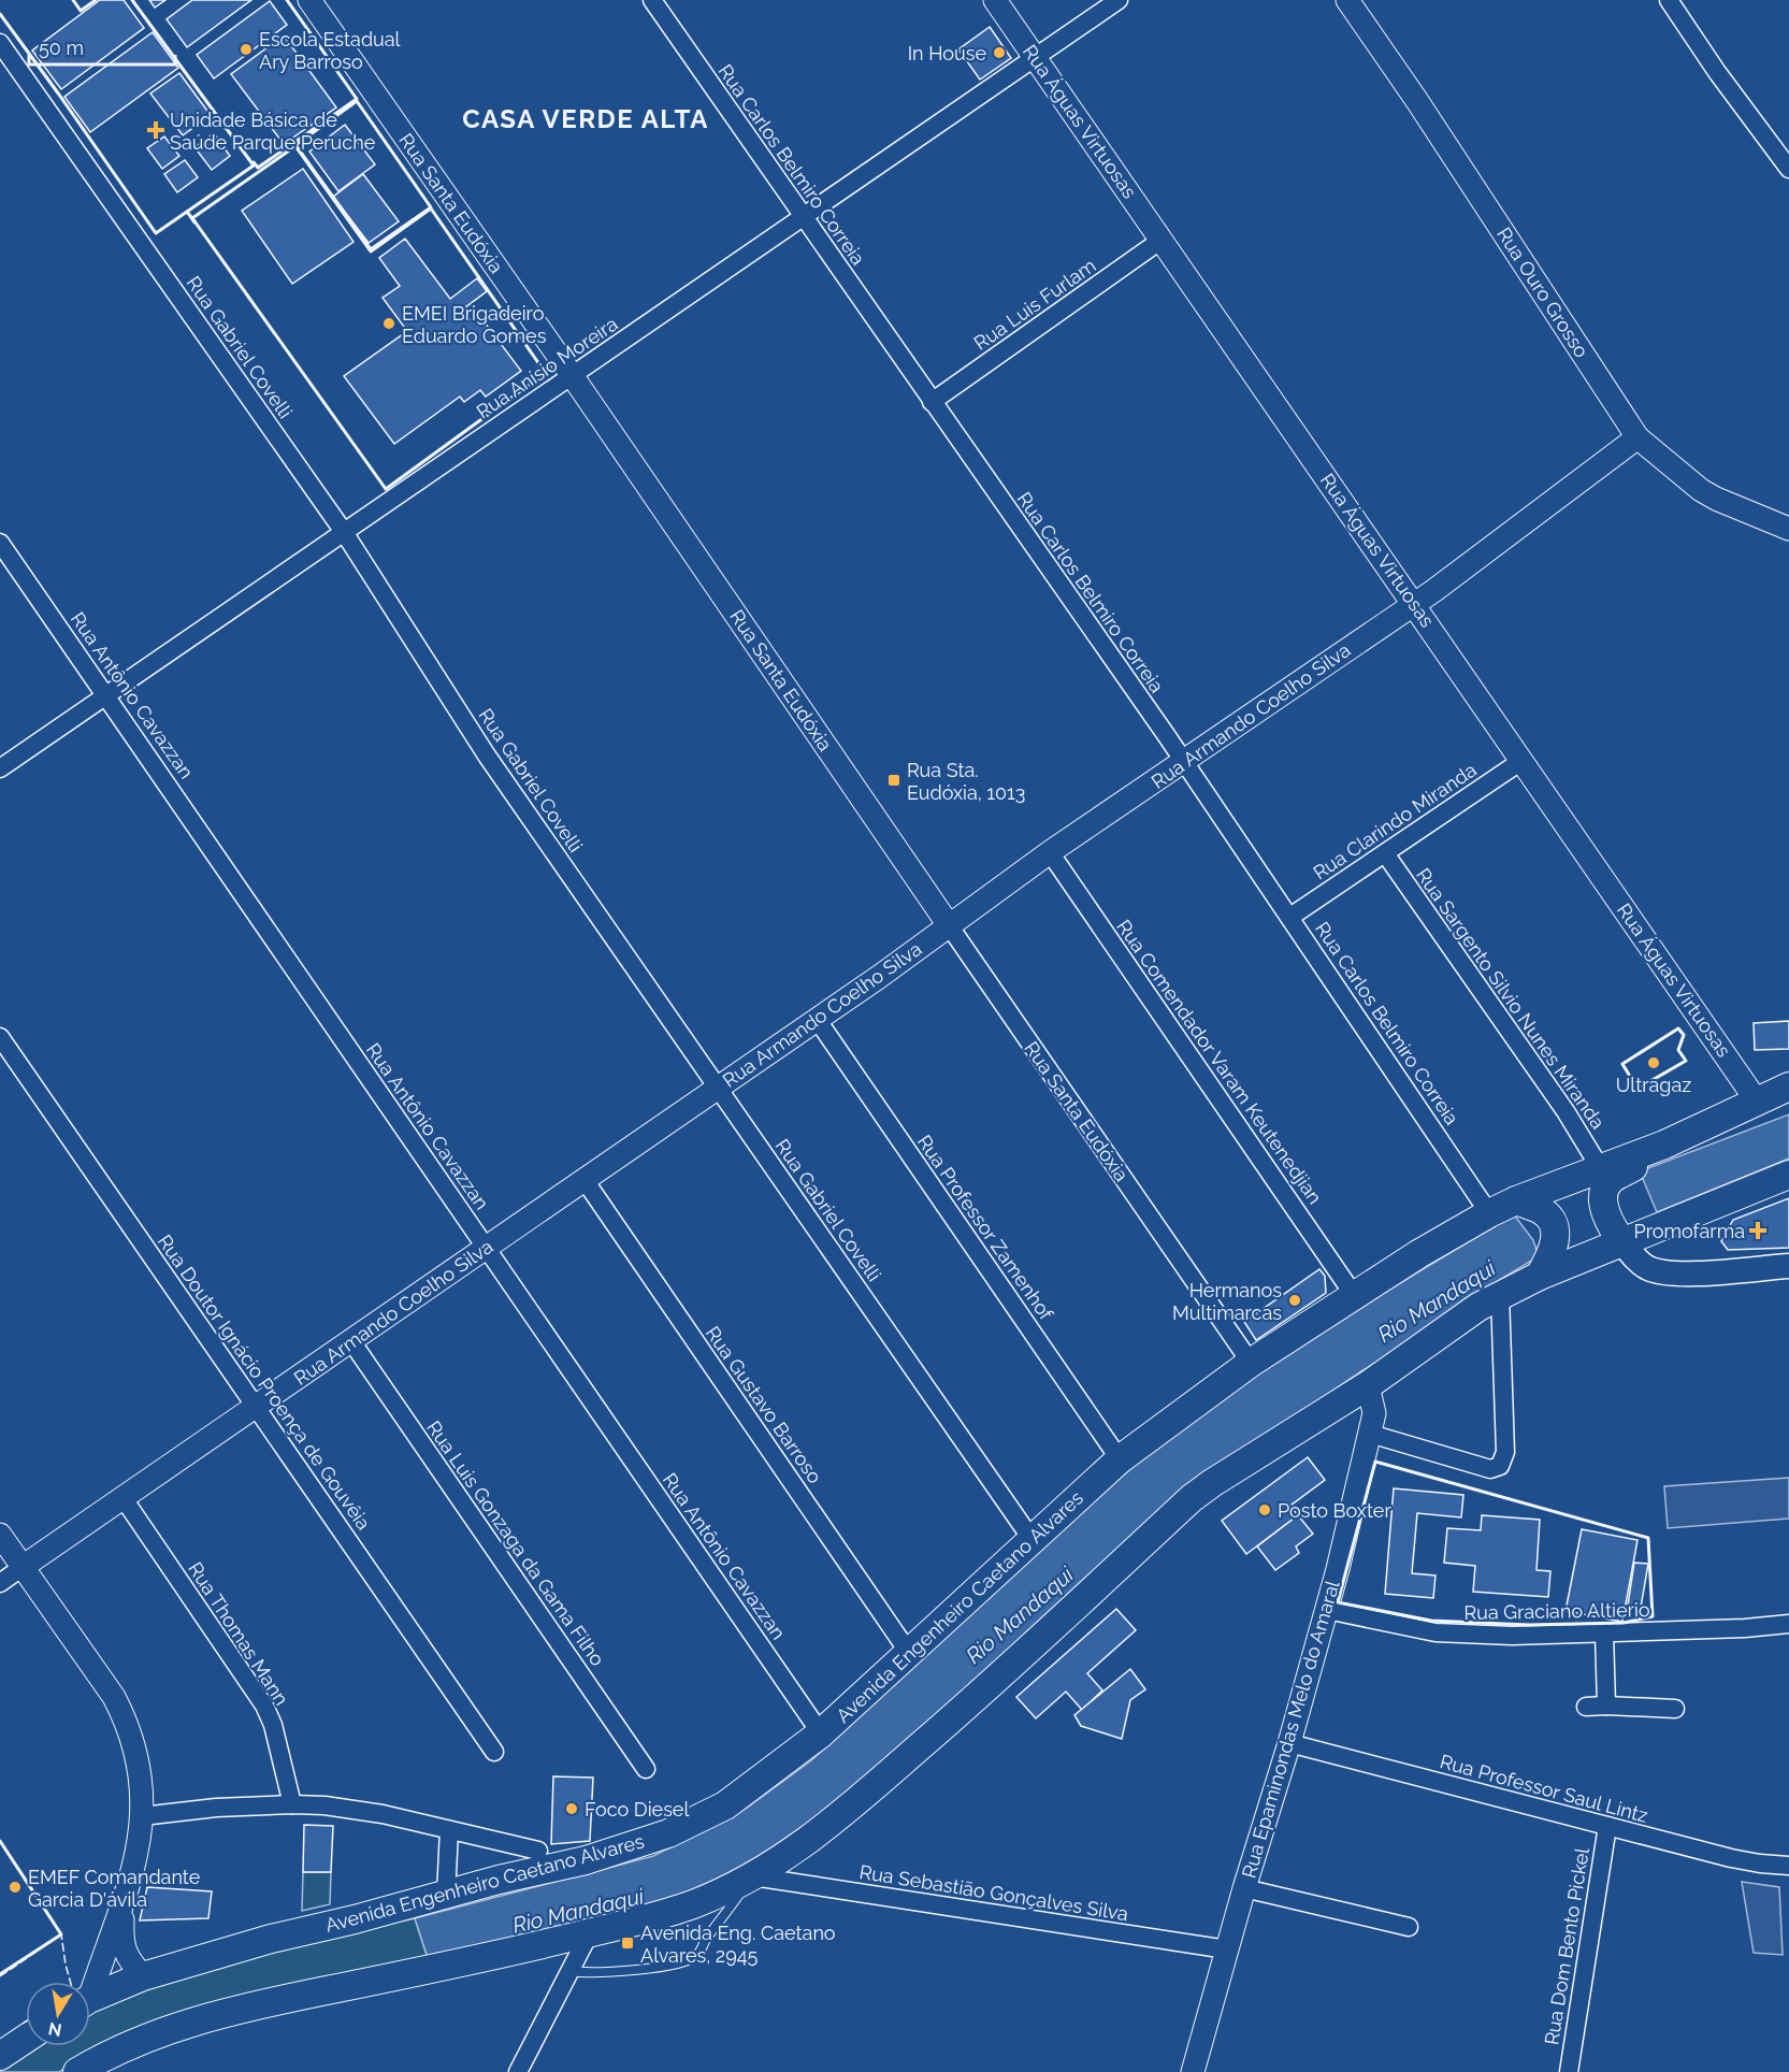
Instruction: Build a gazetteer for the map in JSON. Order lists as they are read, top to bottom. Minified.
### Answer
{"streets":{"main road":["Avenida Engenheiro Caetano Alvares"],"street":["Rua Águas Virtuosas","Rua Carlos Belmiro Correia","Rua Santa Eudóxia","Rua Ouro Grosso","Rua Luis Furlam","Rua Gabriel Covelli","Rua Anísio Moreira","Rua Antônio Cavazzan","Rua Armando Coelho Silva","Rua Clarindo Miranda","Rua Sargento Silvio Nunes Miranda","Rua Comendador Varam Keutenedjian","Rua Professor Zamenhof","Rua Doutor Ignácio Proença de Gouvêia","Rua Gustavo Barroso","Rua Luis Gonzaga da Gama Filho","Rua Graciano Altierio","Rua Thomas Mann","Rua Epaminondas Melo do Amaral","Rua Professor Saul Lintz","Rua Sebastião Gonçalves Silva","Rua Dom Bento Pickel"]},"crossings":[["Rua Águas Virtuosas","Rua Luis Furlam"],["Rua Águas Virtuosas","Rua Anísio Moreira"],["Rua Águas Virtuosas","Rua Armando Coelho Silva"],["Rua Águas Virtuosas","Rua Clarindo Miranda"],["Rua Águas Virtuosas","Avenida Engenheiro Caetano Alvares"],["Rua Carlos Belmiro Correia","Rua Luis Furlam"],["Rua Carlos Belmiro Correia","Rua Anísio Moreira"],["Rua Carlos Belmiro Correia","Rua Armando Coelho Silva"],["Rua Carlos Belmiro Correia","Rua Clarindo Miranda"],["Rua Carlos Belmiro Correia","Avenida Engenheiro Caetano Alvares"],["Rua Santa Eudóxia","Rua Anísio Moreira"],["Rua Santa Eudóxia","Rua Armando Coelho Silva"],["Rua Santa Eudóxia","Avenida Engenheiro Caetano Alvares"],["Rua Ouro Grosso","Rua Armando Coelho Silva"],["Rua Gabriel Covelli","Rua Anísio Moreira"],["Rua Gabriel Covelli","Rua Armando Coelho Silva"],["Rua Gabriel Covelli","Avenida Engenheiro Caetano Alvares"],["Rua Anísio Moreira","Rua Antônio Cavazzan"],["Rua Antônio Cavazzan","Rua Armando Coelho Silva"],["Rua Antônio Cavazzan","Avenida Engenheiro Caetano Alvares"],["Rua Armando Coelho Silva","Rua Comendador Varam Keutenedjian"],["Rua Armando Coelho Silva","Rua Professor Zamenhof"],["Rua Armando Coelho Silva","Rua Doutor Ignácio Proença de Gouvêia"],["Rua Armando Coelho Silva","Rua Gustavo Barroso"],["Rua Armando Coelho Silva","Rua Luis Gonzaga da Gama Filho"],["Rua Armando Coelho Silva","Rua Thomas Mann"],["Rua Clarindo Miranda","Rua Sargento Silvio Nunes Miranda"],["Rua Sargento Silvio Nunes Miranda","Avenida Engenheiro Caetano Alvares"],["Rua Comendador Varam Keutenedjian","Avenida Engenheiro Caetano Alvares"],["Rua Professor Zamenhof","Avenida Engenheiro Caetano Alvares"],["Rua Gustavo Barroso","Avenida Engenheiro Caetano Alvares"],["Rua Graciano Altierio","Rua Epaminondas Melo do Amaral"],["Rua Epaminondas Melo do Amaral","Rua Professor Saul Lintz"],["Rua Epaminondas Melo do Amaral","Rua Sebastião Gonçalves Silva"],["Rua Professor Saul Lintz","Rua Dom Bento Pickel"]],"districts":["CASA VERDE ALTA"],"water":["Rio Mandaqui"],"places":{"other":["Escola Estadual Ary Barroso","In House","EMEI Brigadeiro Eduardo Gomes","Ultragaz","Hermanos Multimarcas","Posto Boxter","Foco Diesel","EMEF Comandante Garcia D'ávila"],"health":["Unidade Básica de Saúde Parque Peruche","Promofarma"],"transit":["Rua Sta. Eudóxia, 1013","Avenida Eng. Caetano Alvares, 2945"]},"scale_bar":"50 m","north":"bottom"}
